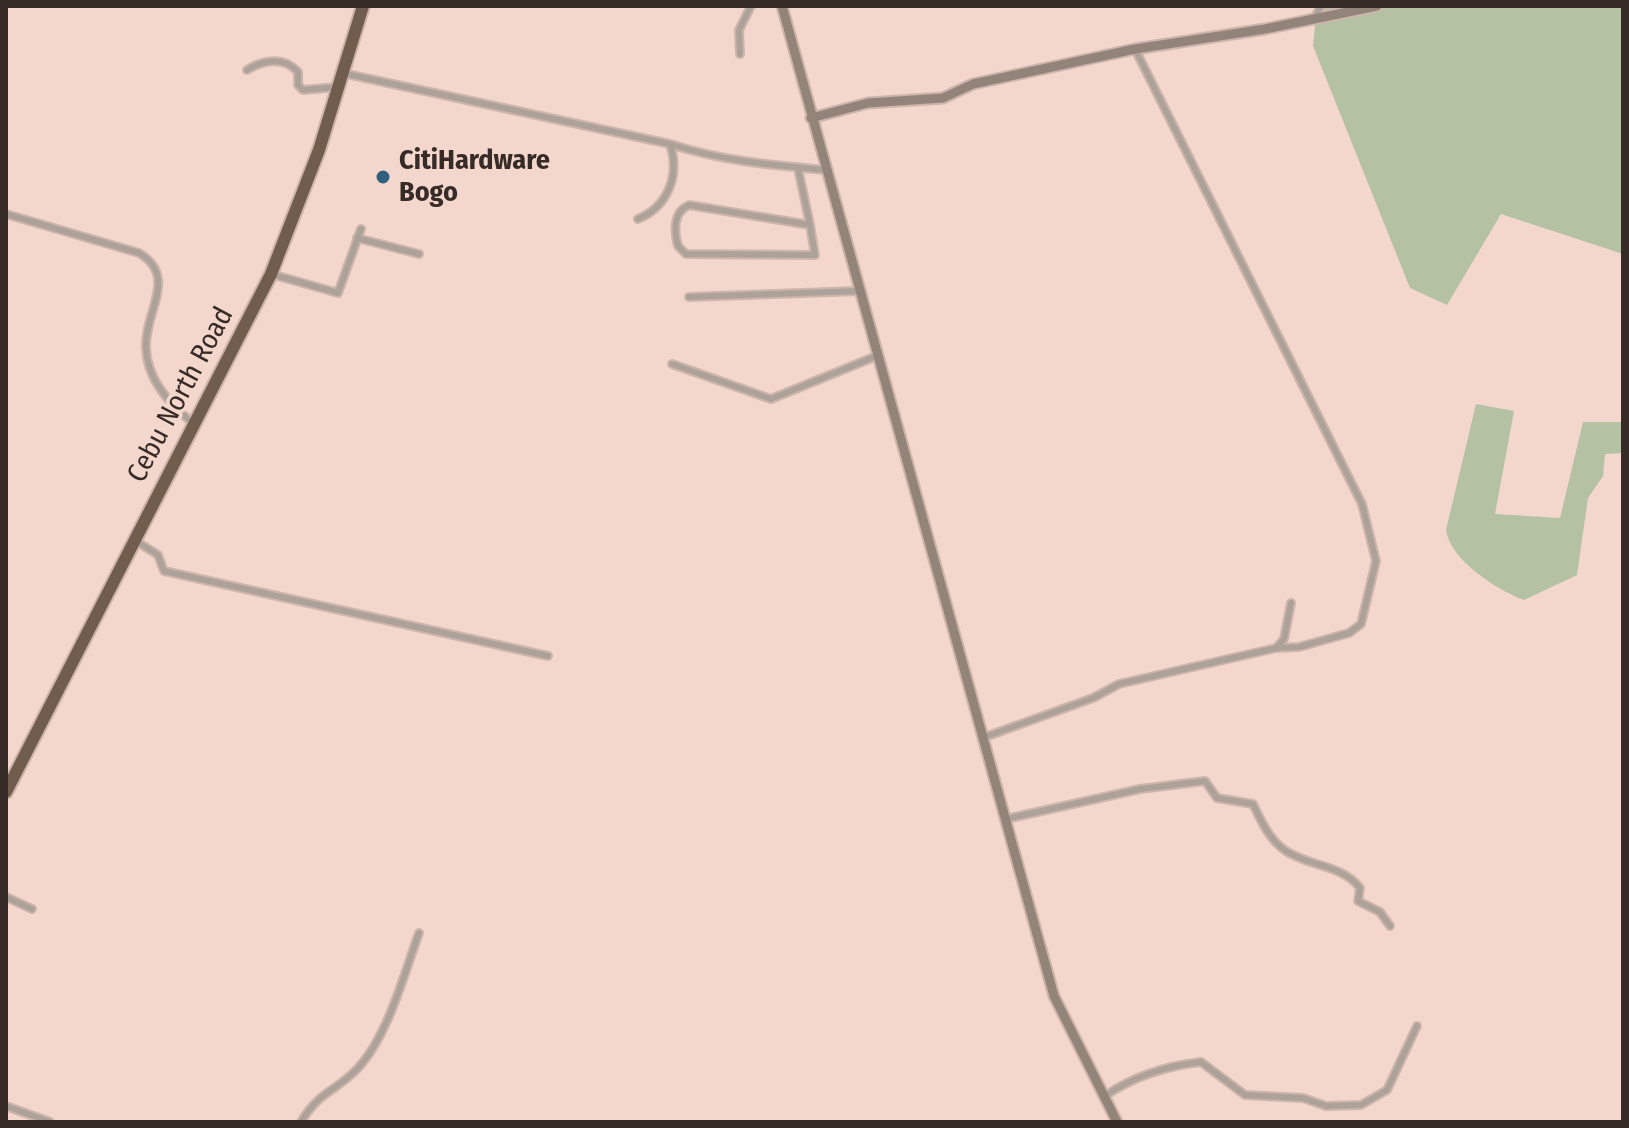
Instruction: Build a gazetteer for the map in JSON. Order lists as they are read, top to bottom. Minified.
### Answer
{"streets":{"highway":["Cebu North Road"]},"places":["CitiHardware Bogo"]}
